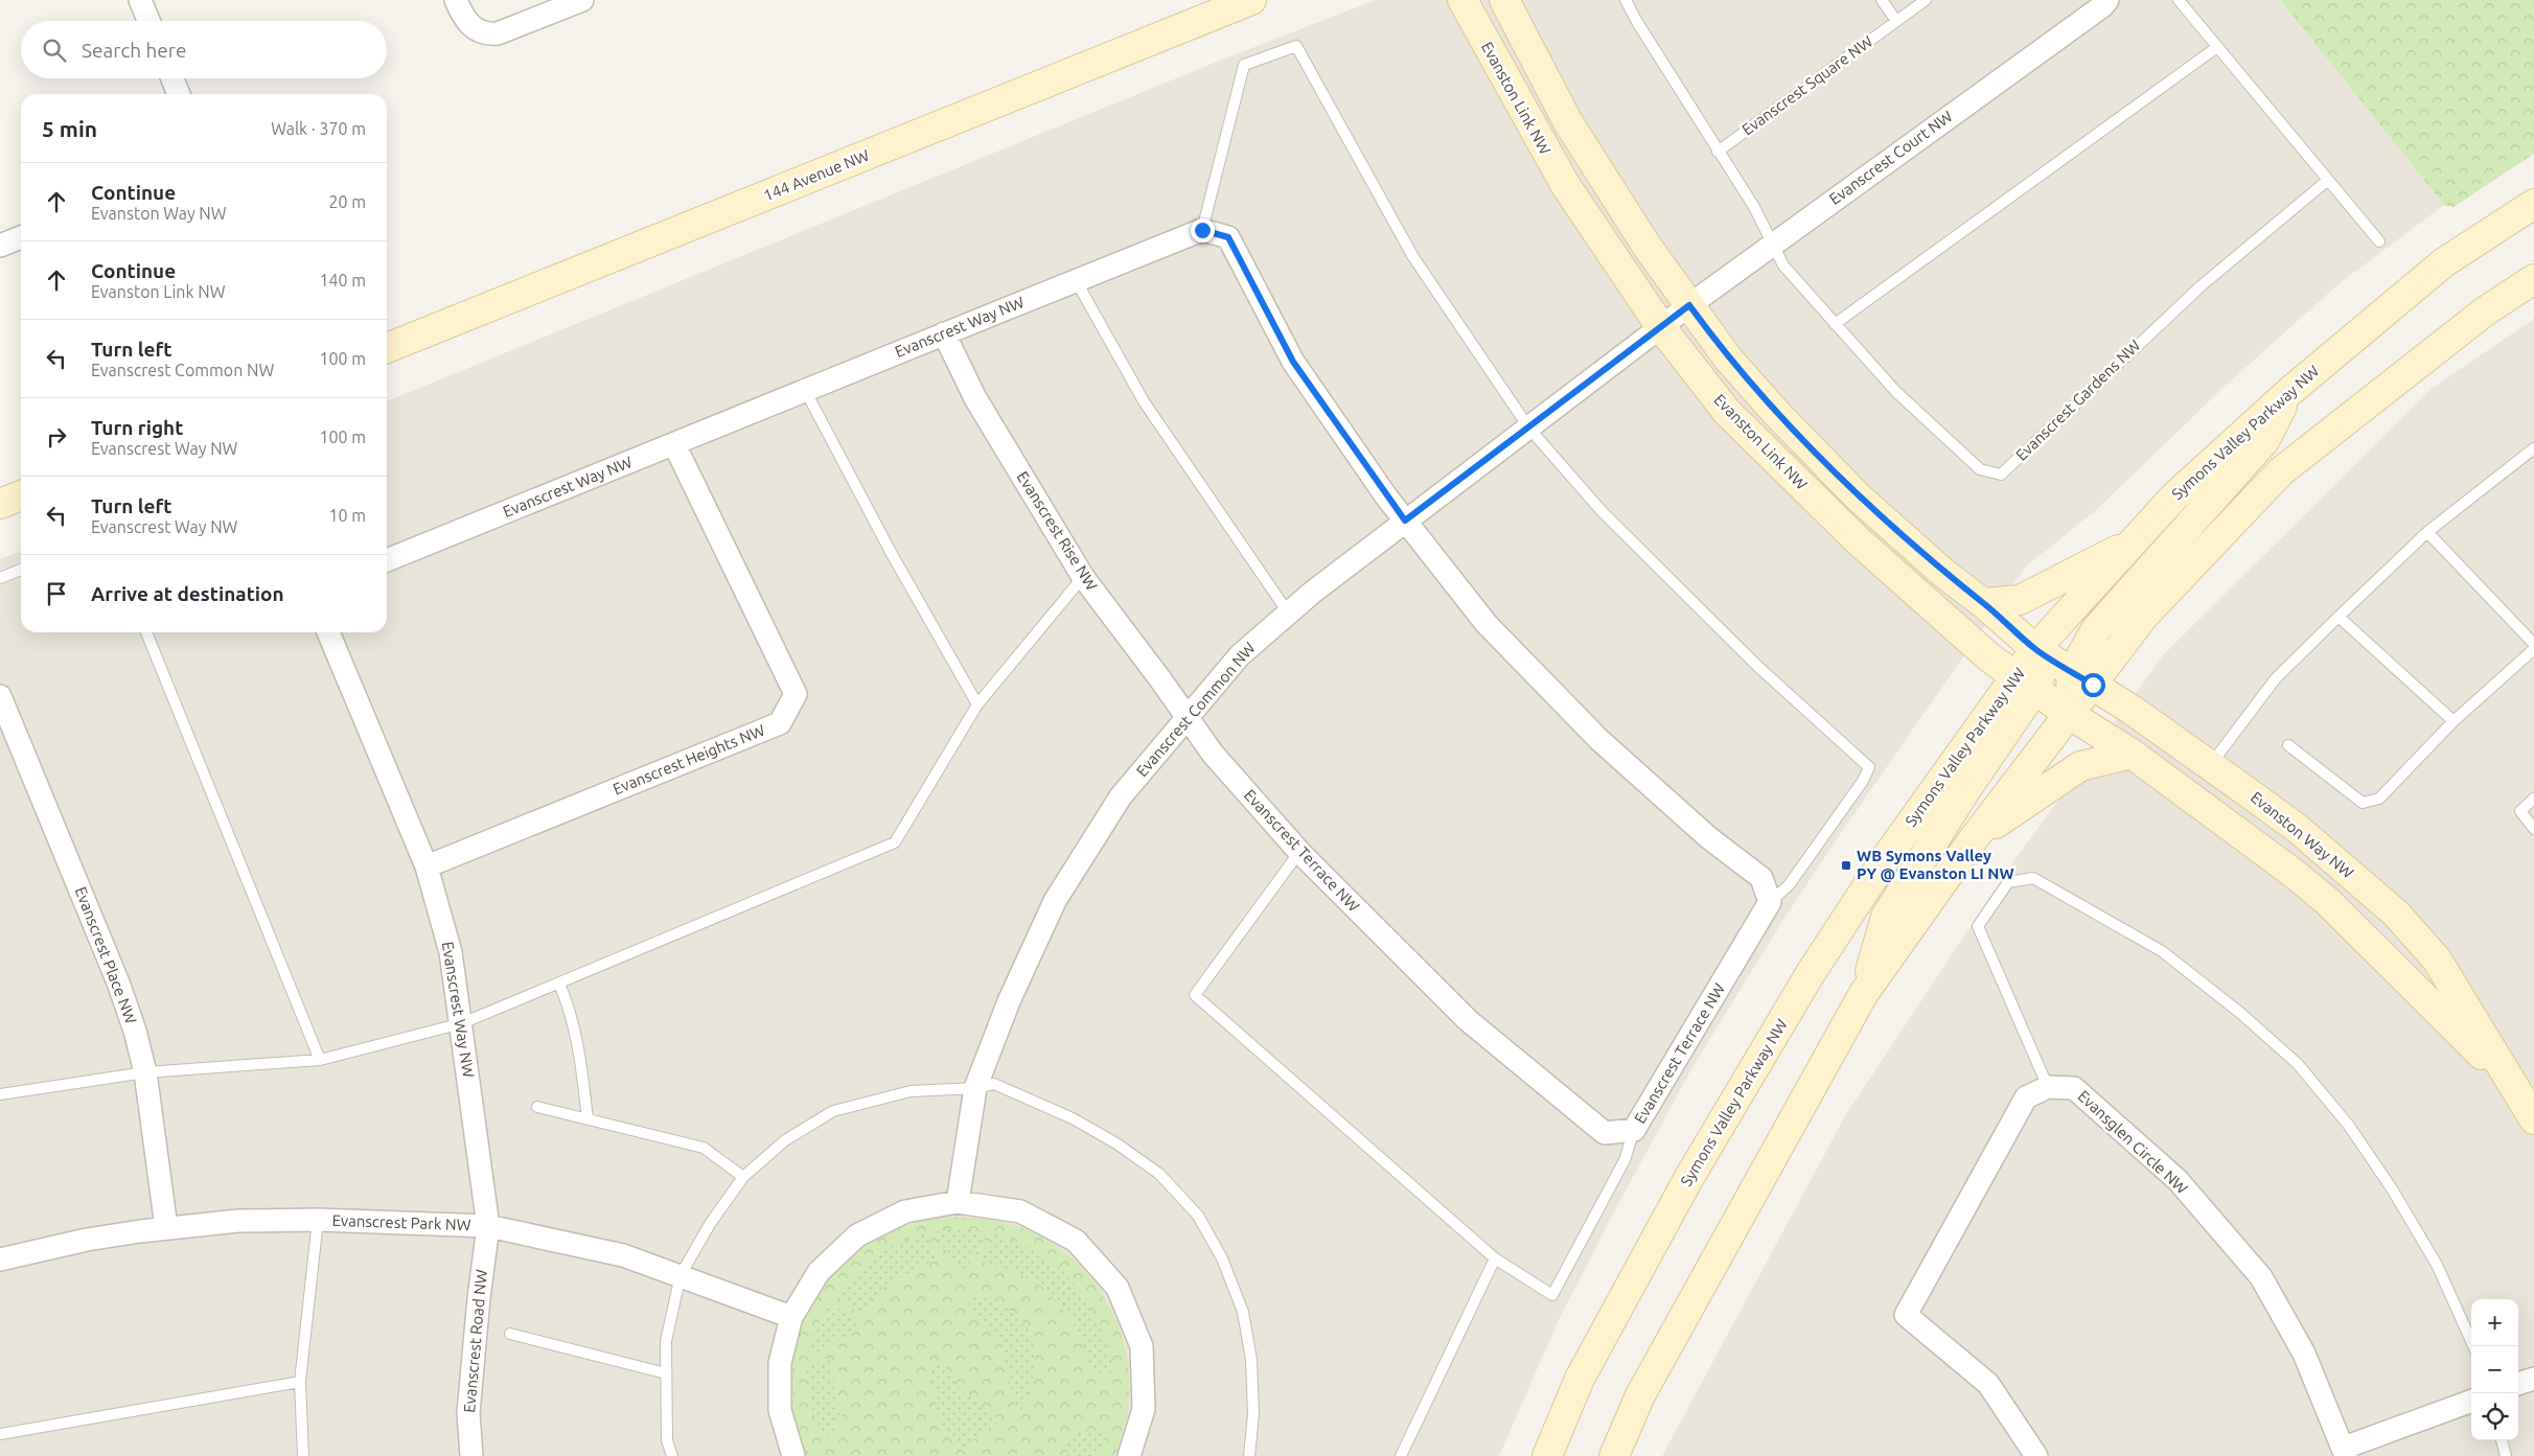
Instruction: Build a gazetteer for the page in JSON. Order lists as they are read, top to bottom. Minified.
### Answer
{"streets":{"main road":["Evanston Link NW","144 Avenue NW","Symons Valley Parkway NW","Evanston Way NW"],"street":["Evanscrest Court NW","Evanscrest Way NW","Evanscrest Rise NW","Evanscrest Common NW","Evanscrest Heights NW","Evanscrest Terrace NW","Evanscrest Place NW","Evansglen Circle NW","Evanscrest Park NW","Evanscrest Road NW"],"lane":["Evanscrest Square NW","Evanscrest Gardens NW"]},"crossings":[["Evanston Link NW","Evanscrest Court NW"],["Evanston Link NW","Symons Valley Parkway NW"],["Evanston Link NW","Evanscrest Common NW"],["Evanston Link NW","Evanston Way NW"],["Evanscrest Court NW","Evanscrest Gardens NW"],["Evanscrest Court NW","Evanscrest Common NW"],["Evanscrest Way NW","Evanscrest Rise NW"],["Evanscrest Way NW","Evanscrest Heights NW"],["Evanscrest Way NW","Evanscrest Park NW"],["Evanscrest Way NW","Evanscrest Road NW"],["Symons Valley Parkway NW","Evanston Way NW"],["Evanscrest Rise NW","Evanscrest Common NW"],["Evanscrest Rise NW","Evanscrest Terrace NW"],["Evanscrest Common NW","Evanscrest Terrace NW"],["Evanscrest Place NW","Evanscrest Park NW"],["Evanscrest Park NW","Evanscrest Road NW"]],"places":{"transit":["WB Symons Valley PY @ Evanston LI NW"]},"page":{"search":"Search here","heading":["5 min","Walk · 370 m"],"list":[["Continue","Evanston Way NW","20 m"],["Continue","Evanston Link NW","140 m"],["Turn left","Evanscrest Common NW","100 m"],["Turn right","Evanscrest Way NW","100 m"],["Turn left","Evanscrest Way NW","10 m"],"Arrive at destination"],"map_buttons":["+","−"]}}
